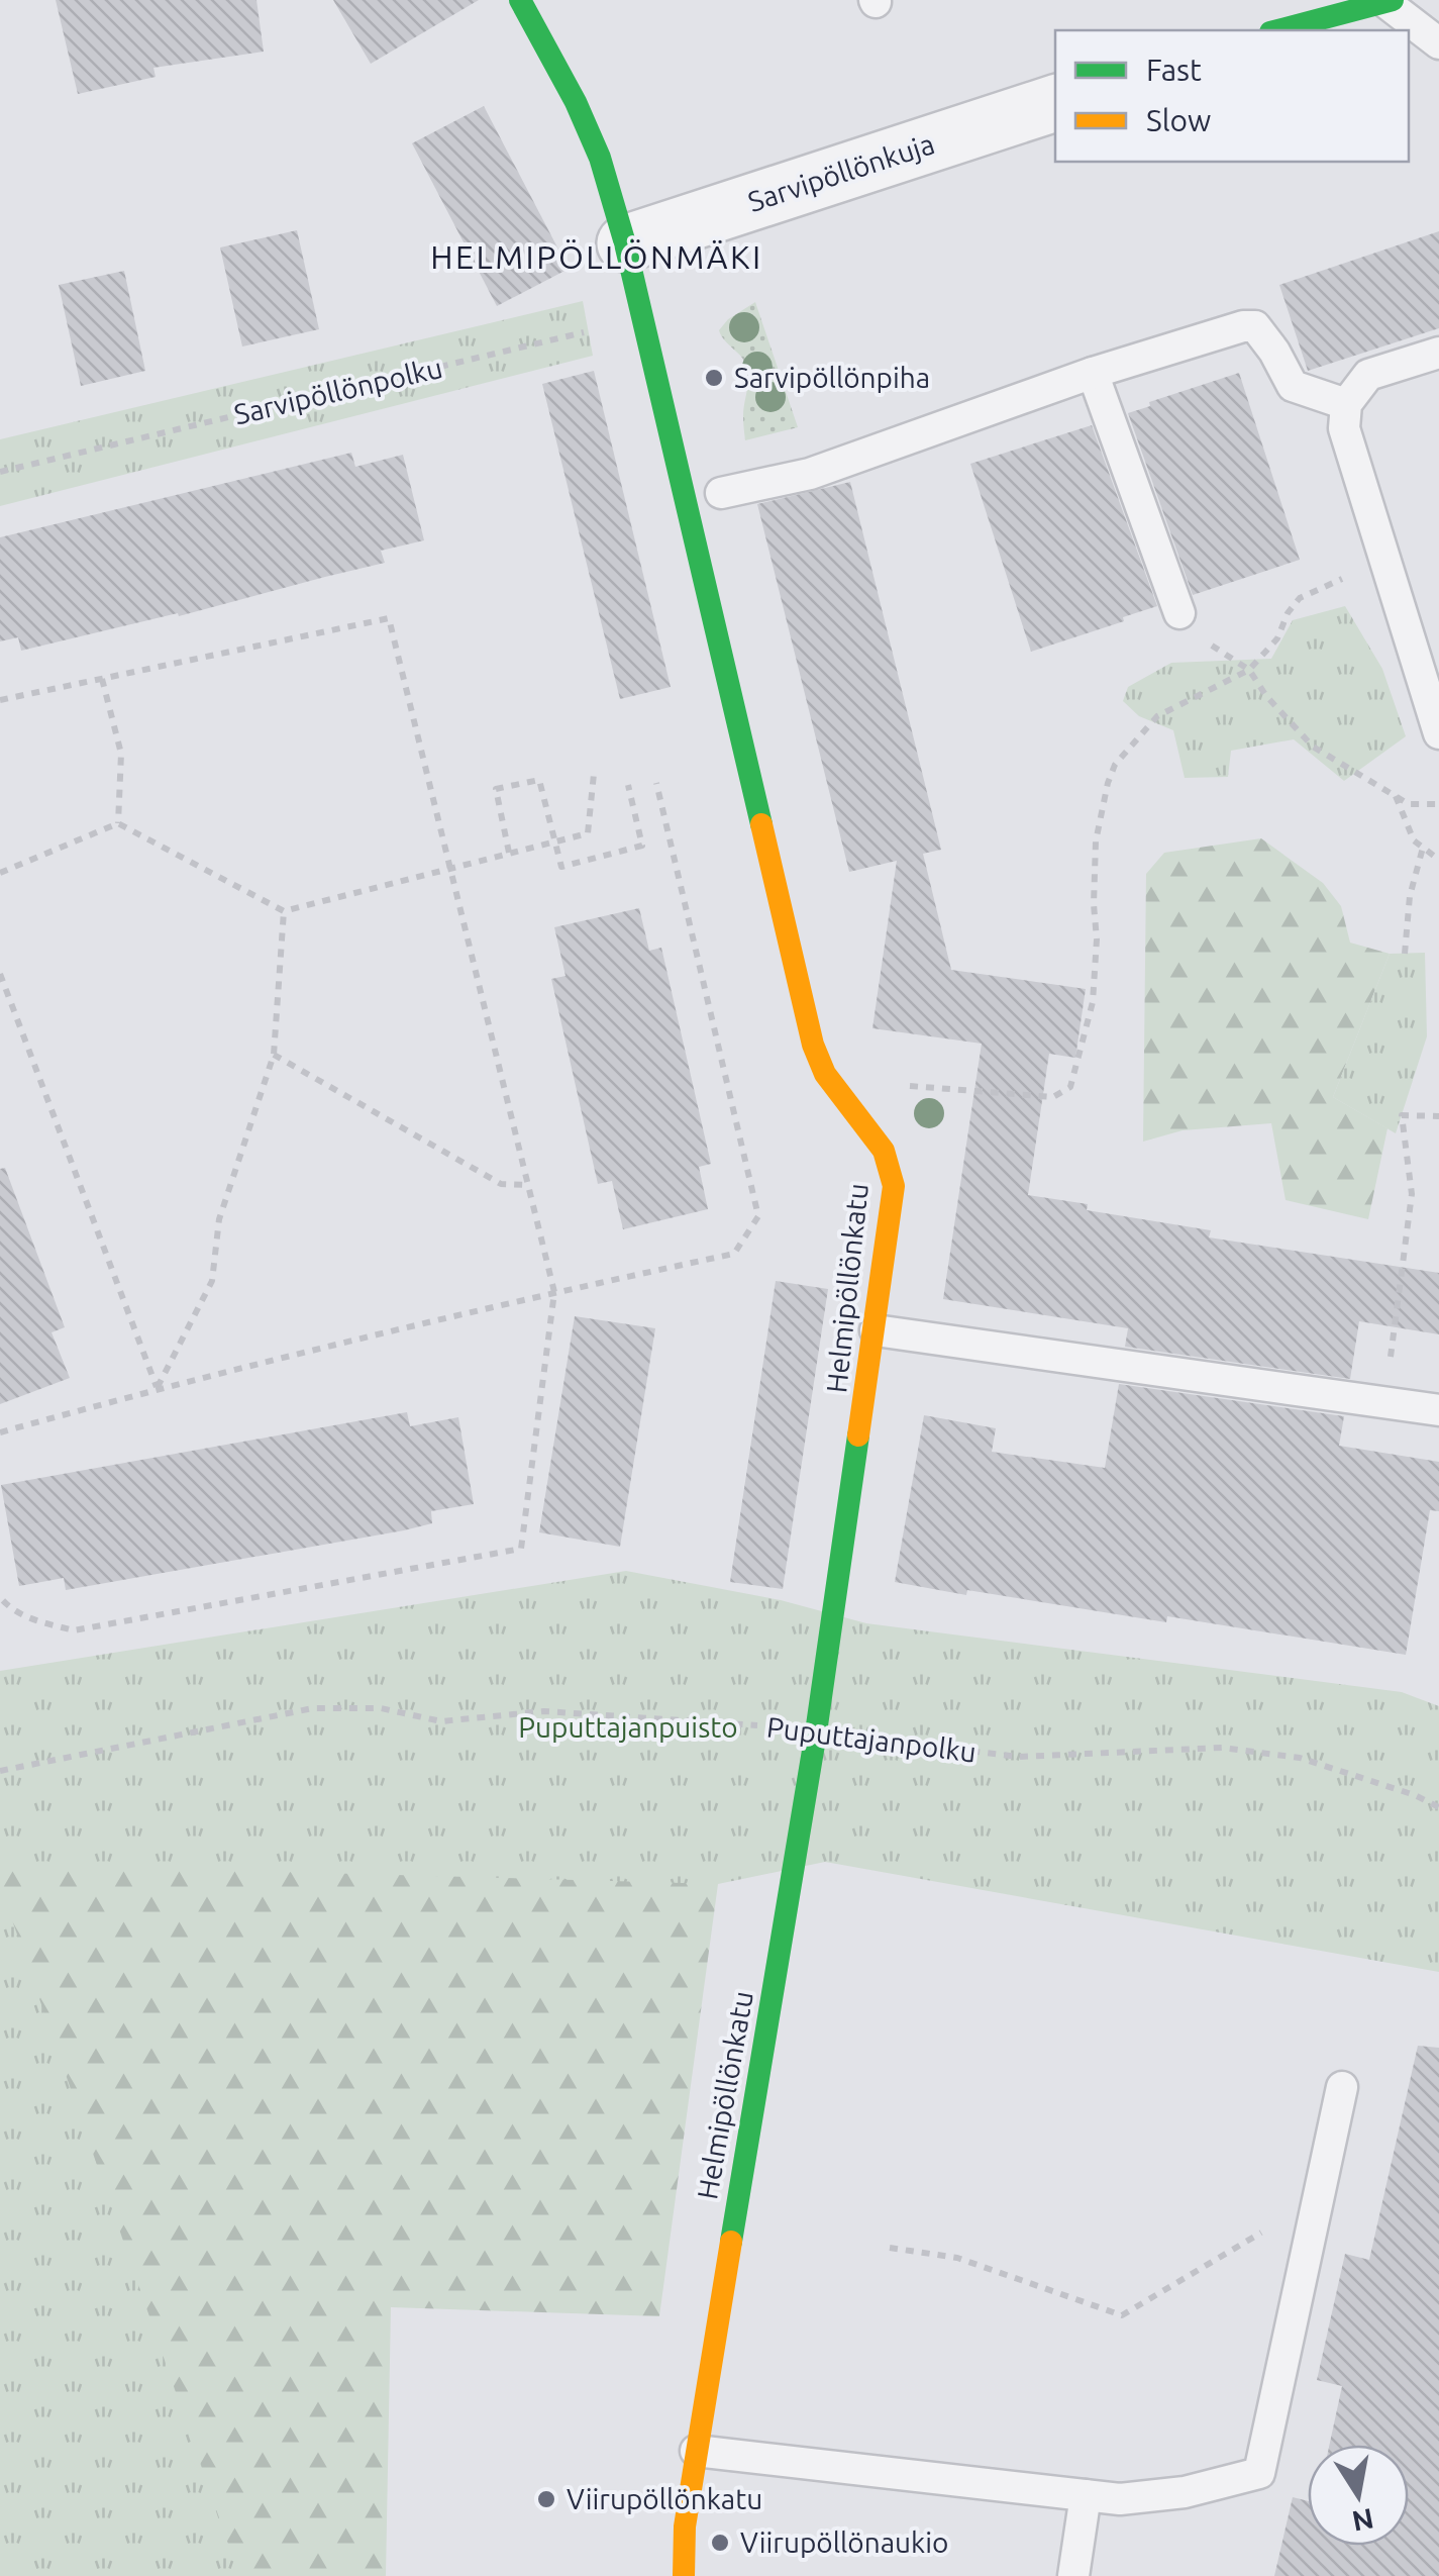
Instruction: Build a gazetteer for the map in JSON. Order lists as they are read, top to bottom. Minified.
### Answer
{"streets":{"street":["Sarvipöllönkuja","Helmipöllönkatu"],"path":["Sarvipöllönpolku","Puputtajanpolku"]},"crossings":[["Sarvipöllönkuja","Helmipöllönkatu"],["Sarvipöllönpolku","Helmipöllönkatu"],["Helmipöllönkatu","Puputtajanpolku"]],"districts":["HELMIPÖLLÖNMÄKI"],"parks":["Puputtajanpuisto"],"places":["Sarvipöllönpiha","Viirupöllönkatu","Viirupöllönaukio"],"legend":["Fast","Slow"],"north":"bottom"}
